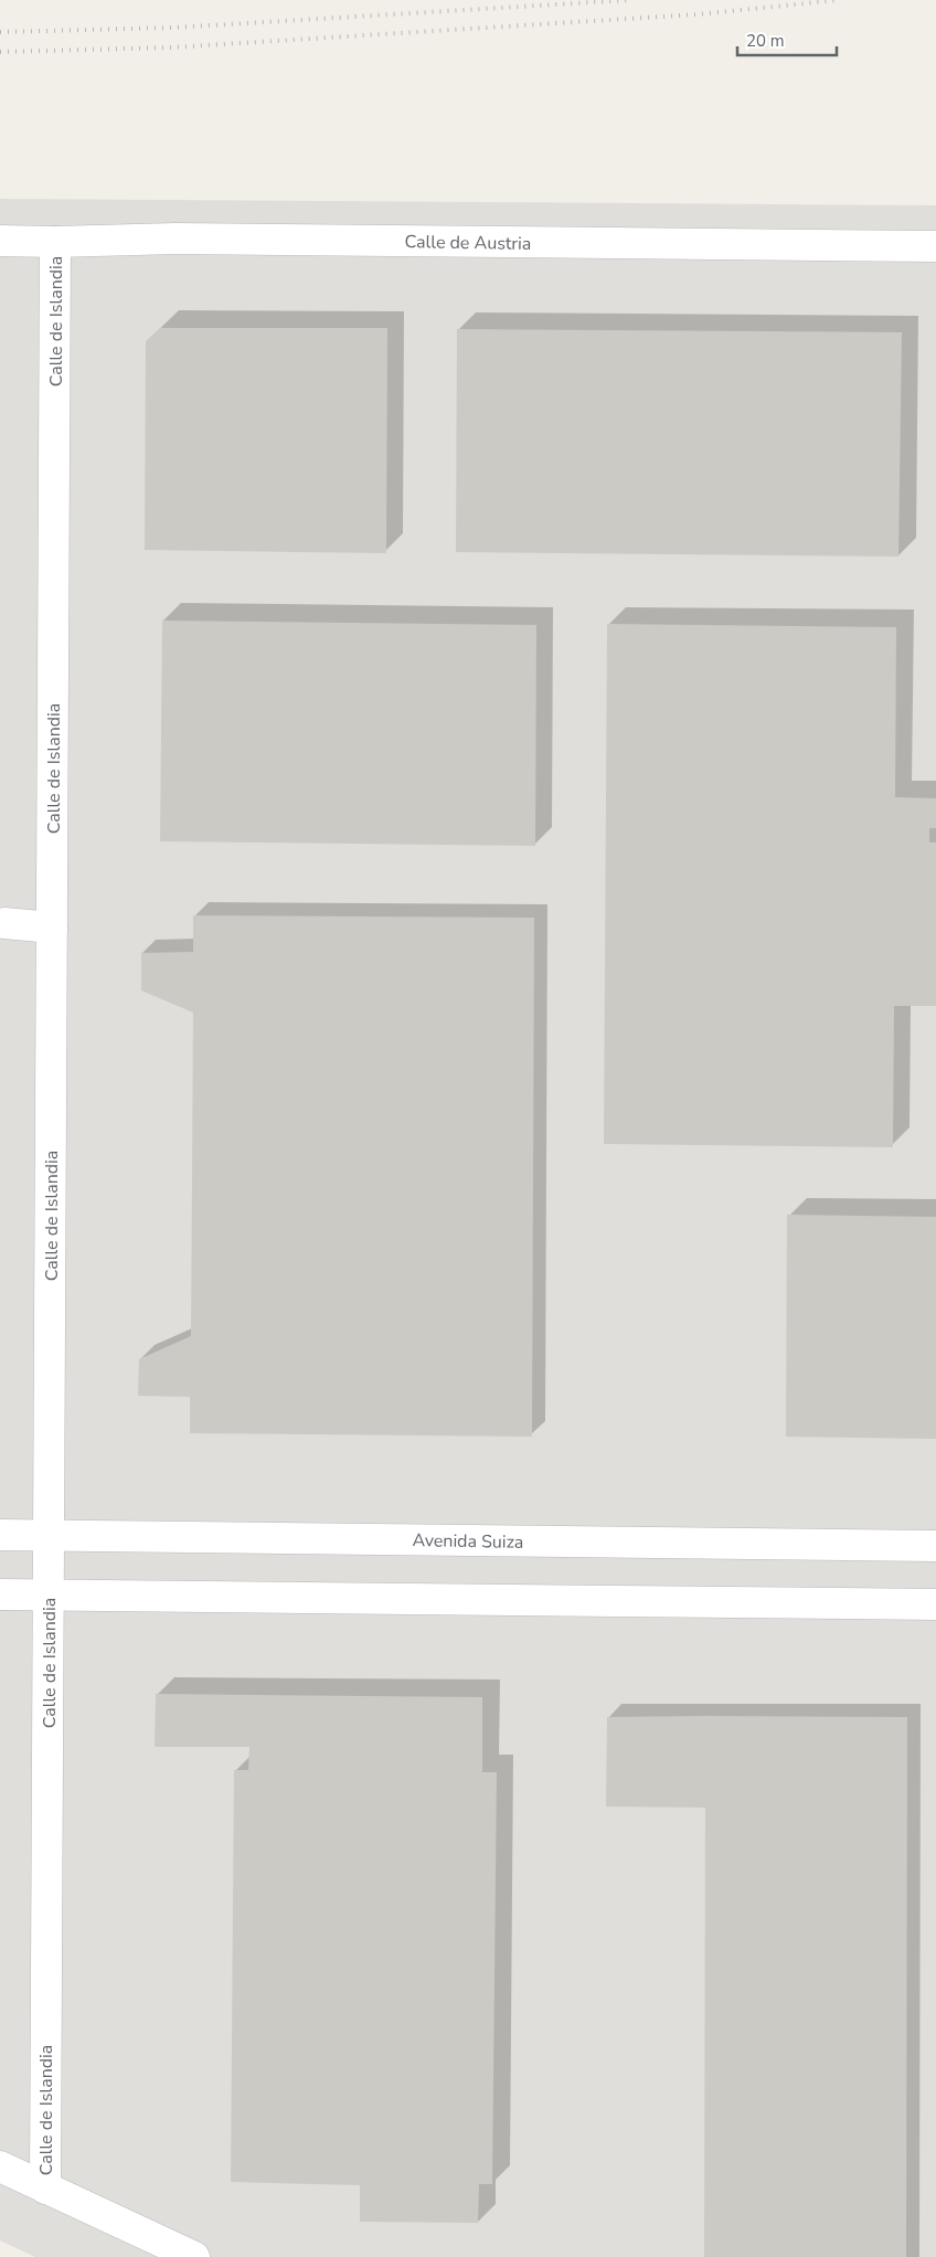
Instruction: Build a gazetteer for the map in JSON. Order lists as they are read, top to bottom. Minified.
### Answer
{"streets":{"street":["Calle de Austria","Calle de Islandia","Avenida Suiza"]},"crossings":[["Calle de Austria","Calle de Islandia"],["Calle de Islandia","Avenida Suiza"]],"scale_bar":"20 m"}
